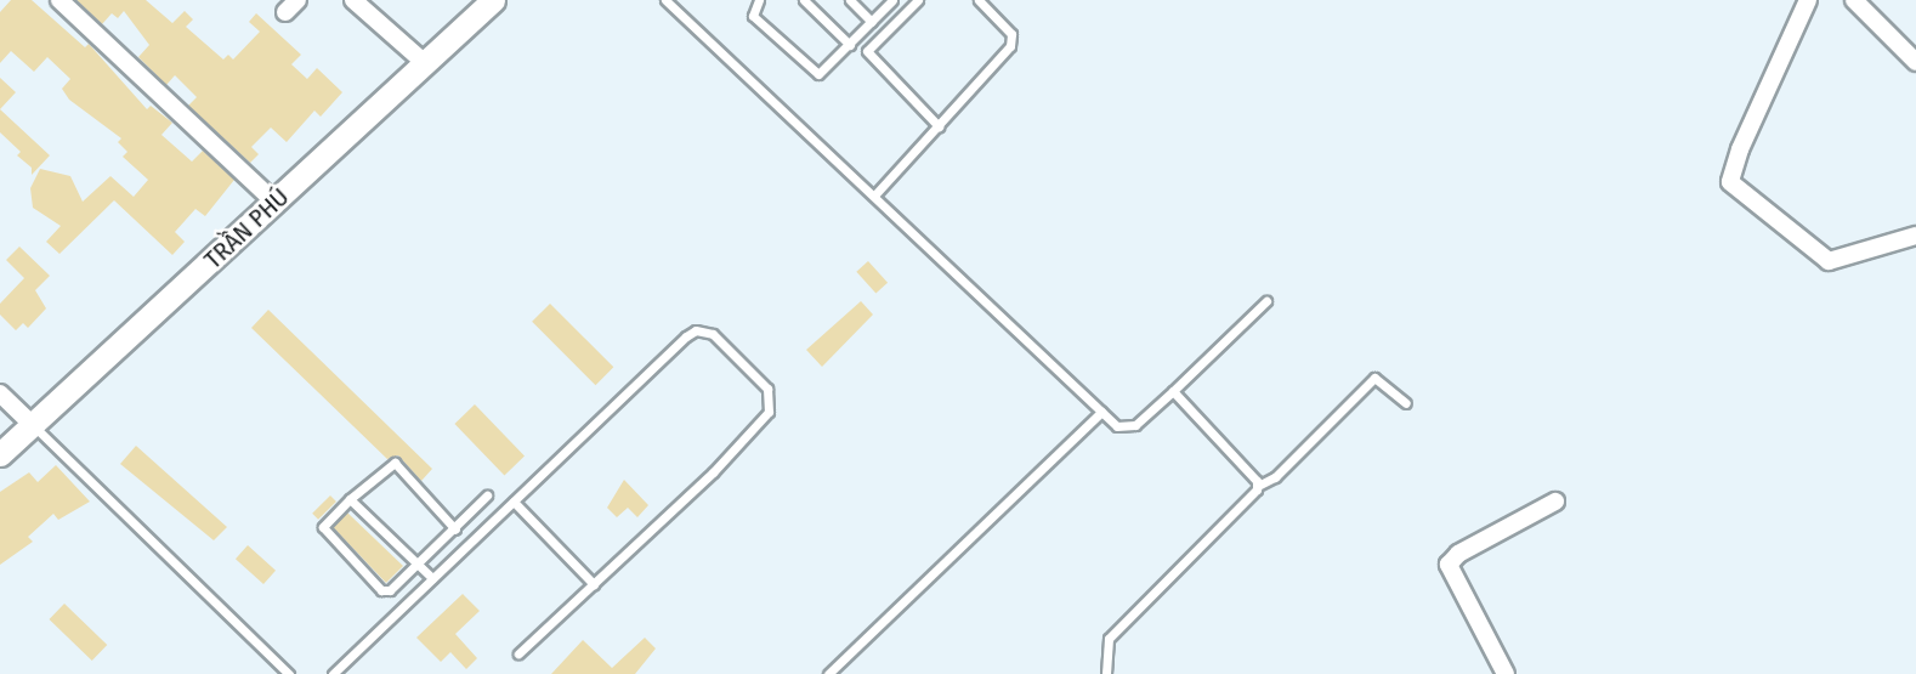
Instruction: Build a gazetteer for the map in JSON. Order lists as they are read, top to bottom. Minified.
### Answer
{"streets":{"street":["TRẦN PHÚ"]}}
